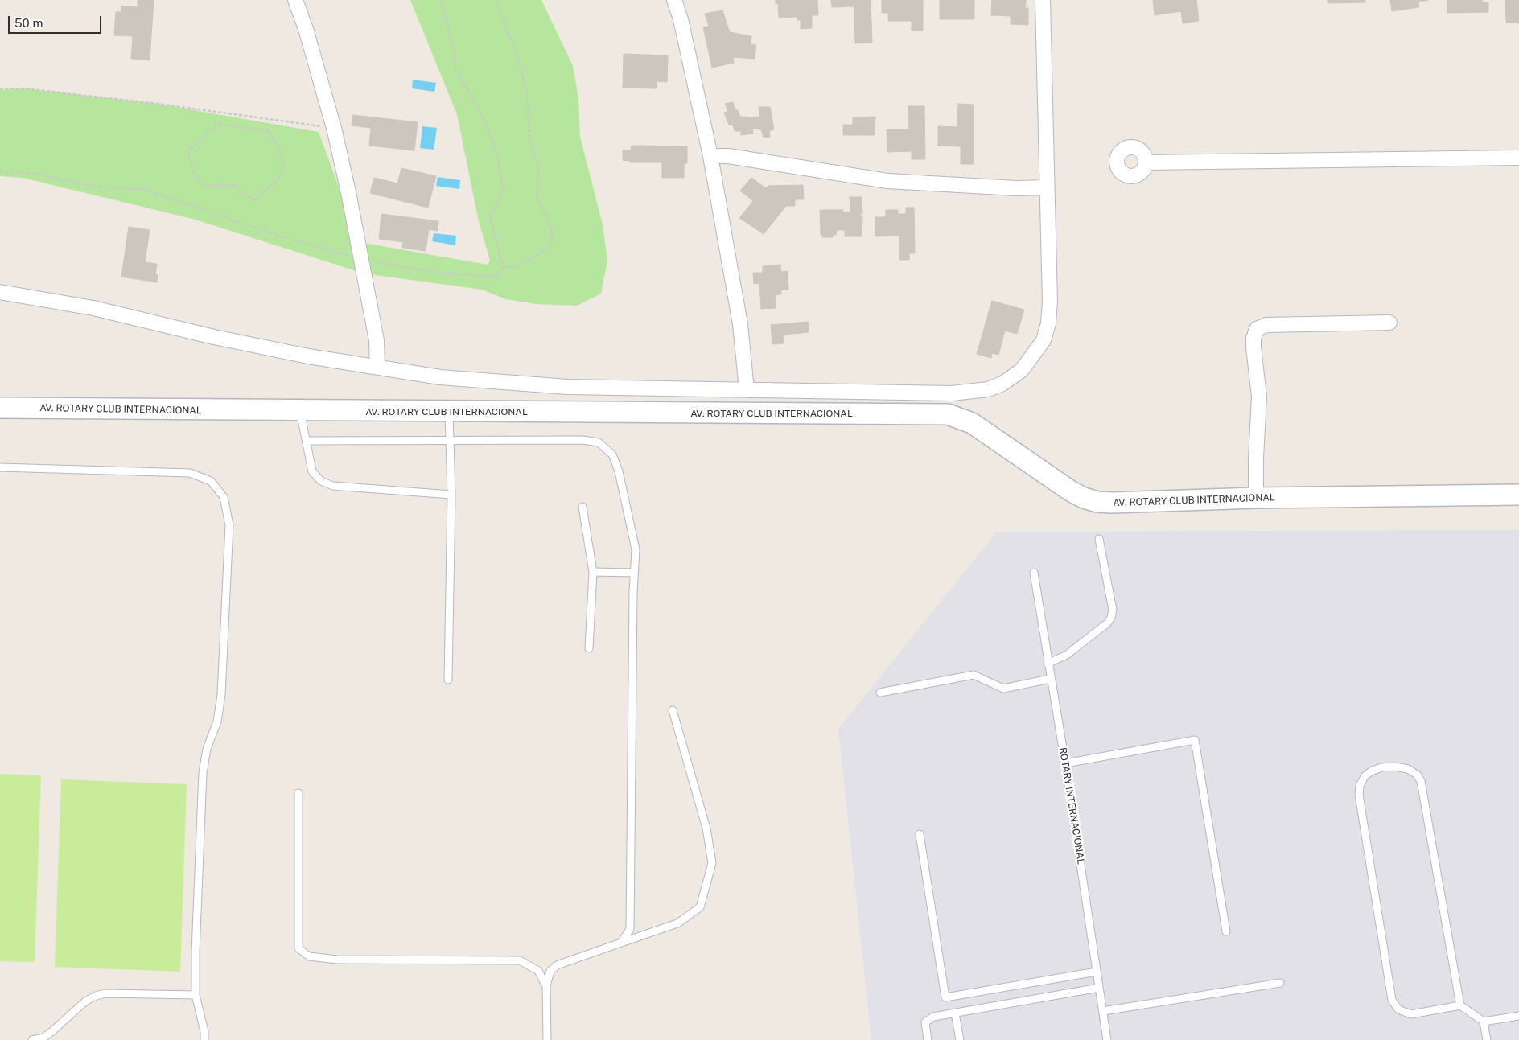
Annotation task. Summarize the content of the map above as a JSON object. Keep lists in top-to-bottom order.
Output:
{
  "streets": {
    "main road": ["AV. ROTARY CLUB INTERNACIONAL"],
    "lane": ["ROTARY INTERNACIONAL"]
  },
  "scale_bar": "50 m"
}
